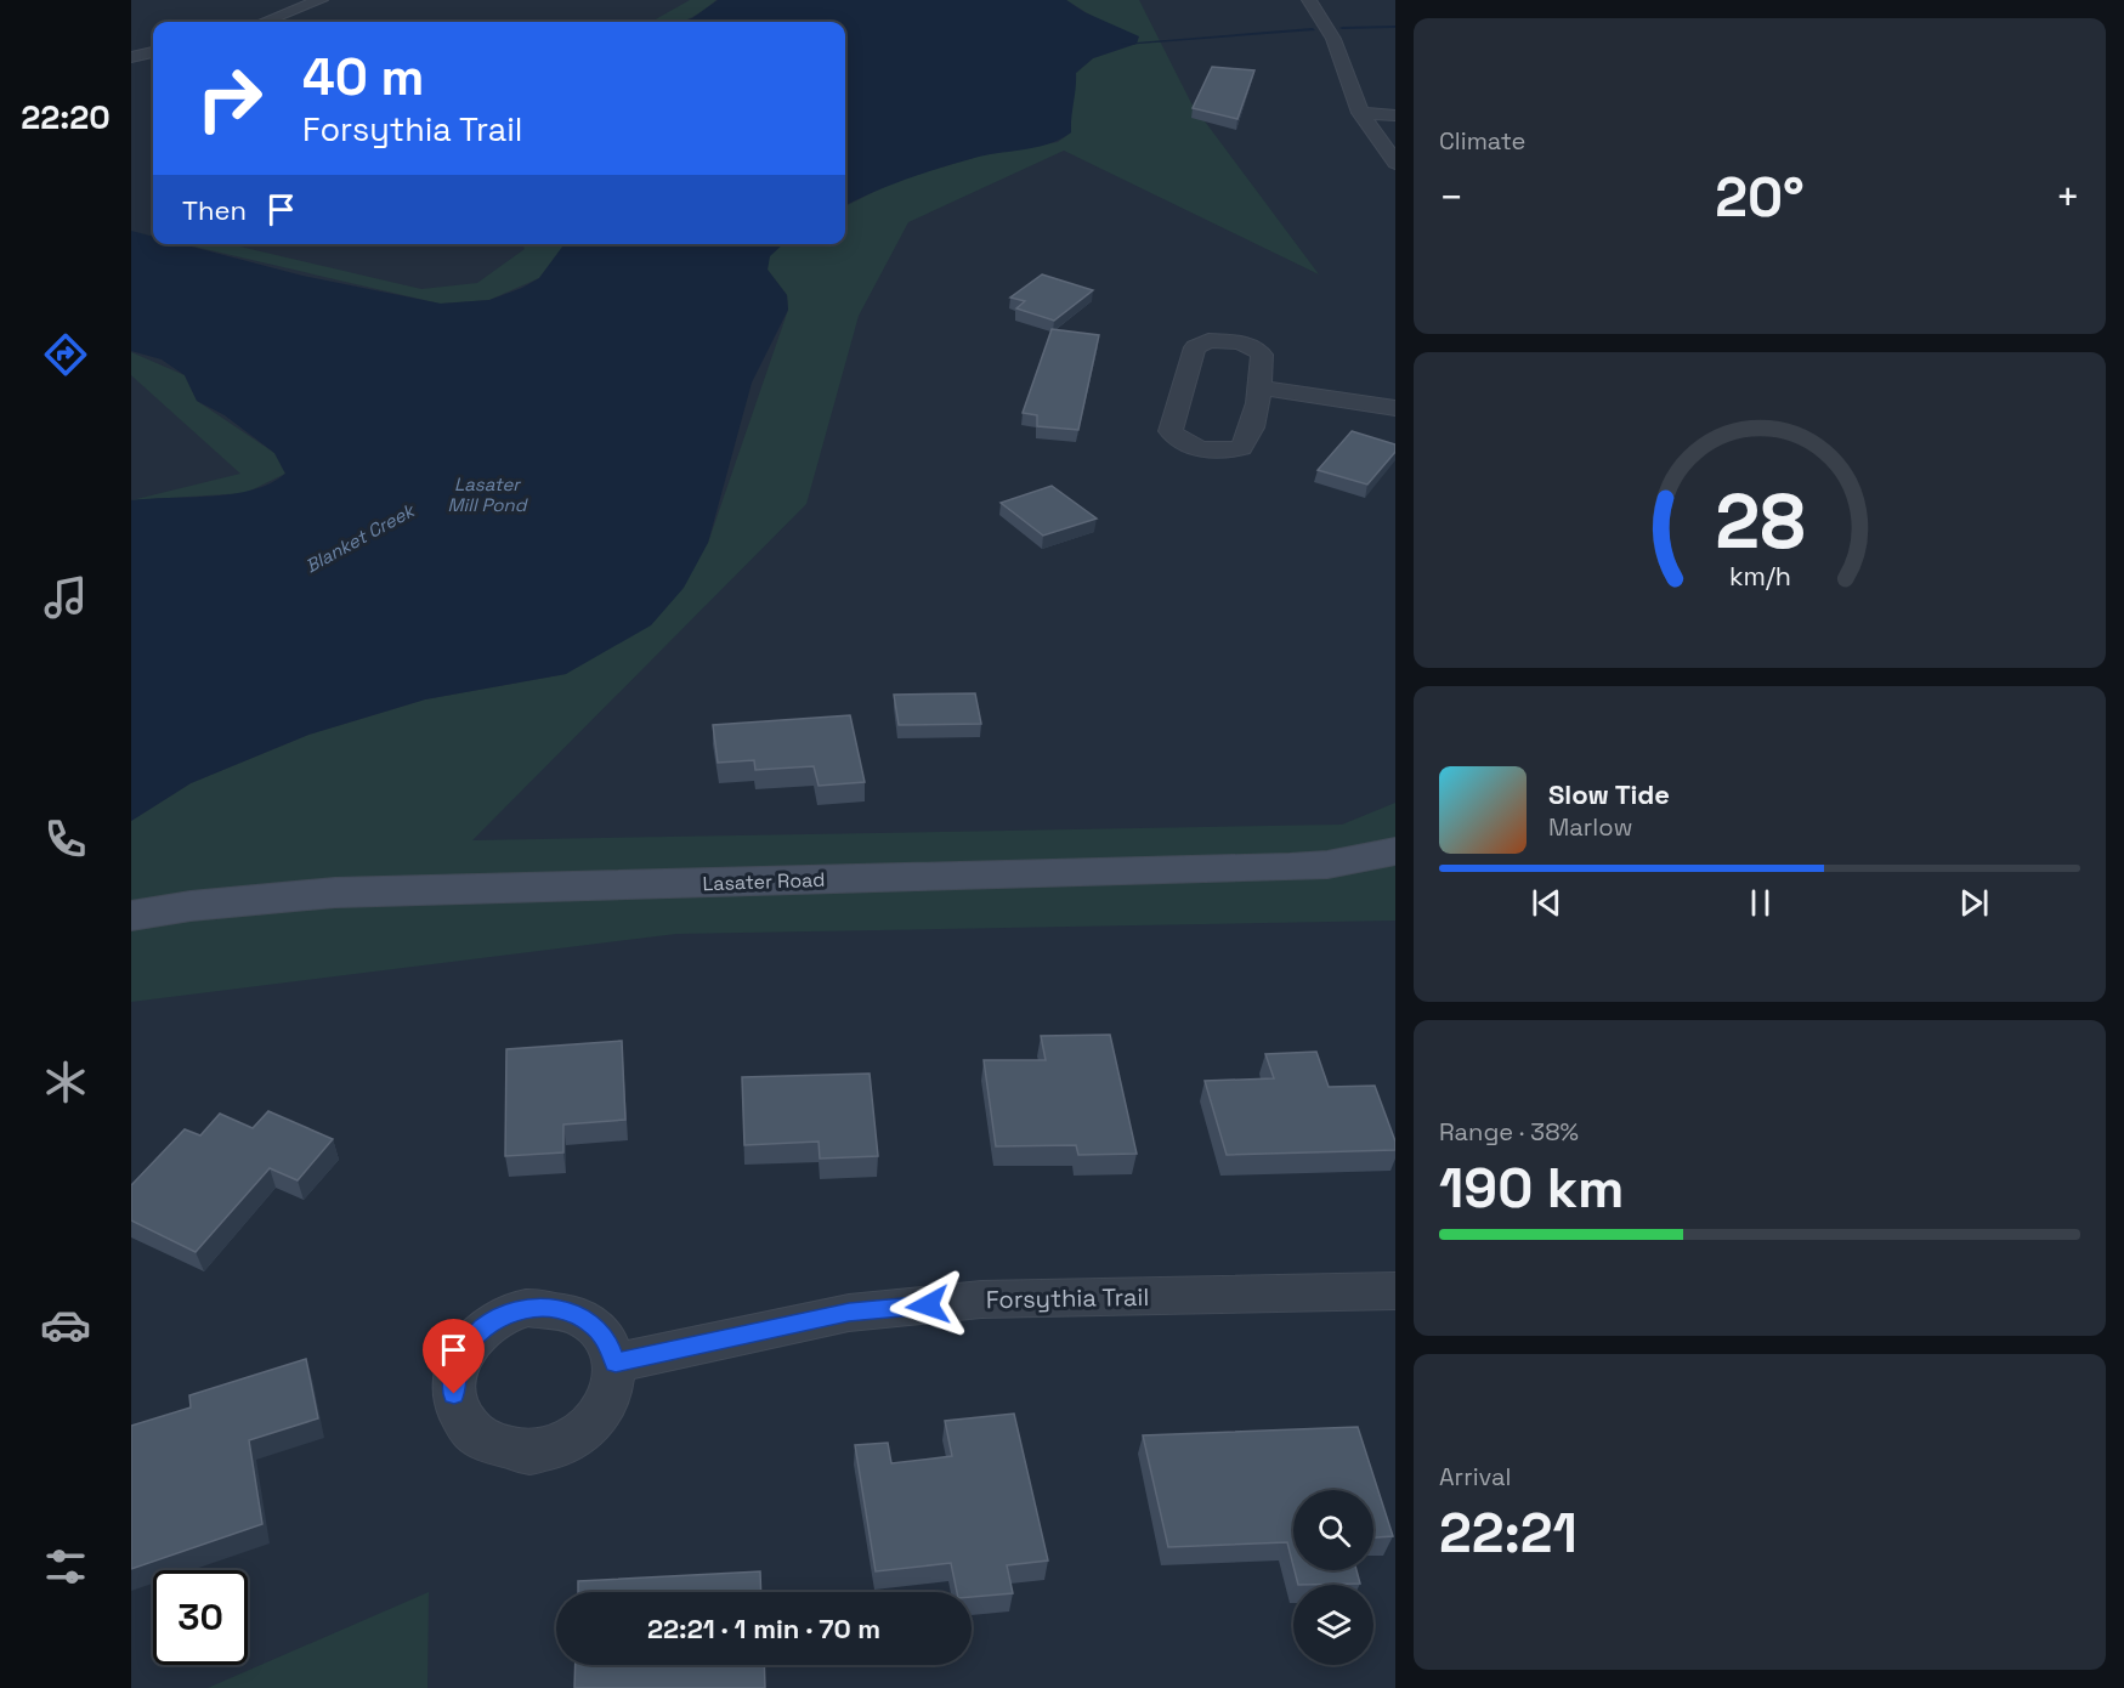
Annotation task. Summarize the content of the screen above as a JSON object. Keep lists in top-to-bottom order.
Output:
{
  "streets": {
    "street": ["Lasater Road", "Forsythia Trail"]
  },
  "water": ["Lasater Mill Pond", "Blanket Creek"],
  "page": {
    "tabs": "22:20",
    "tile": [
      "Climate",
      ["Range · 38%", "190 km"],
      ["Arrival", "22:21"]
    ],
    "turn": ["40 m", "Forsythia Trail"],
    "heat": ["−", "20°", "+"],
    "then": "Then",
    "song": ["Slow Tide", "Marlow"],
    "limit": "30",
    "trip": "22:21 · 1 min · 70 m",
    "gauge": ["28", "km/h"]
  }
}
